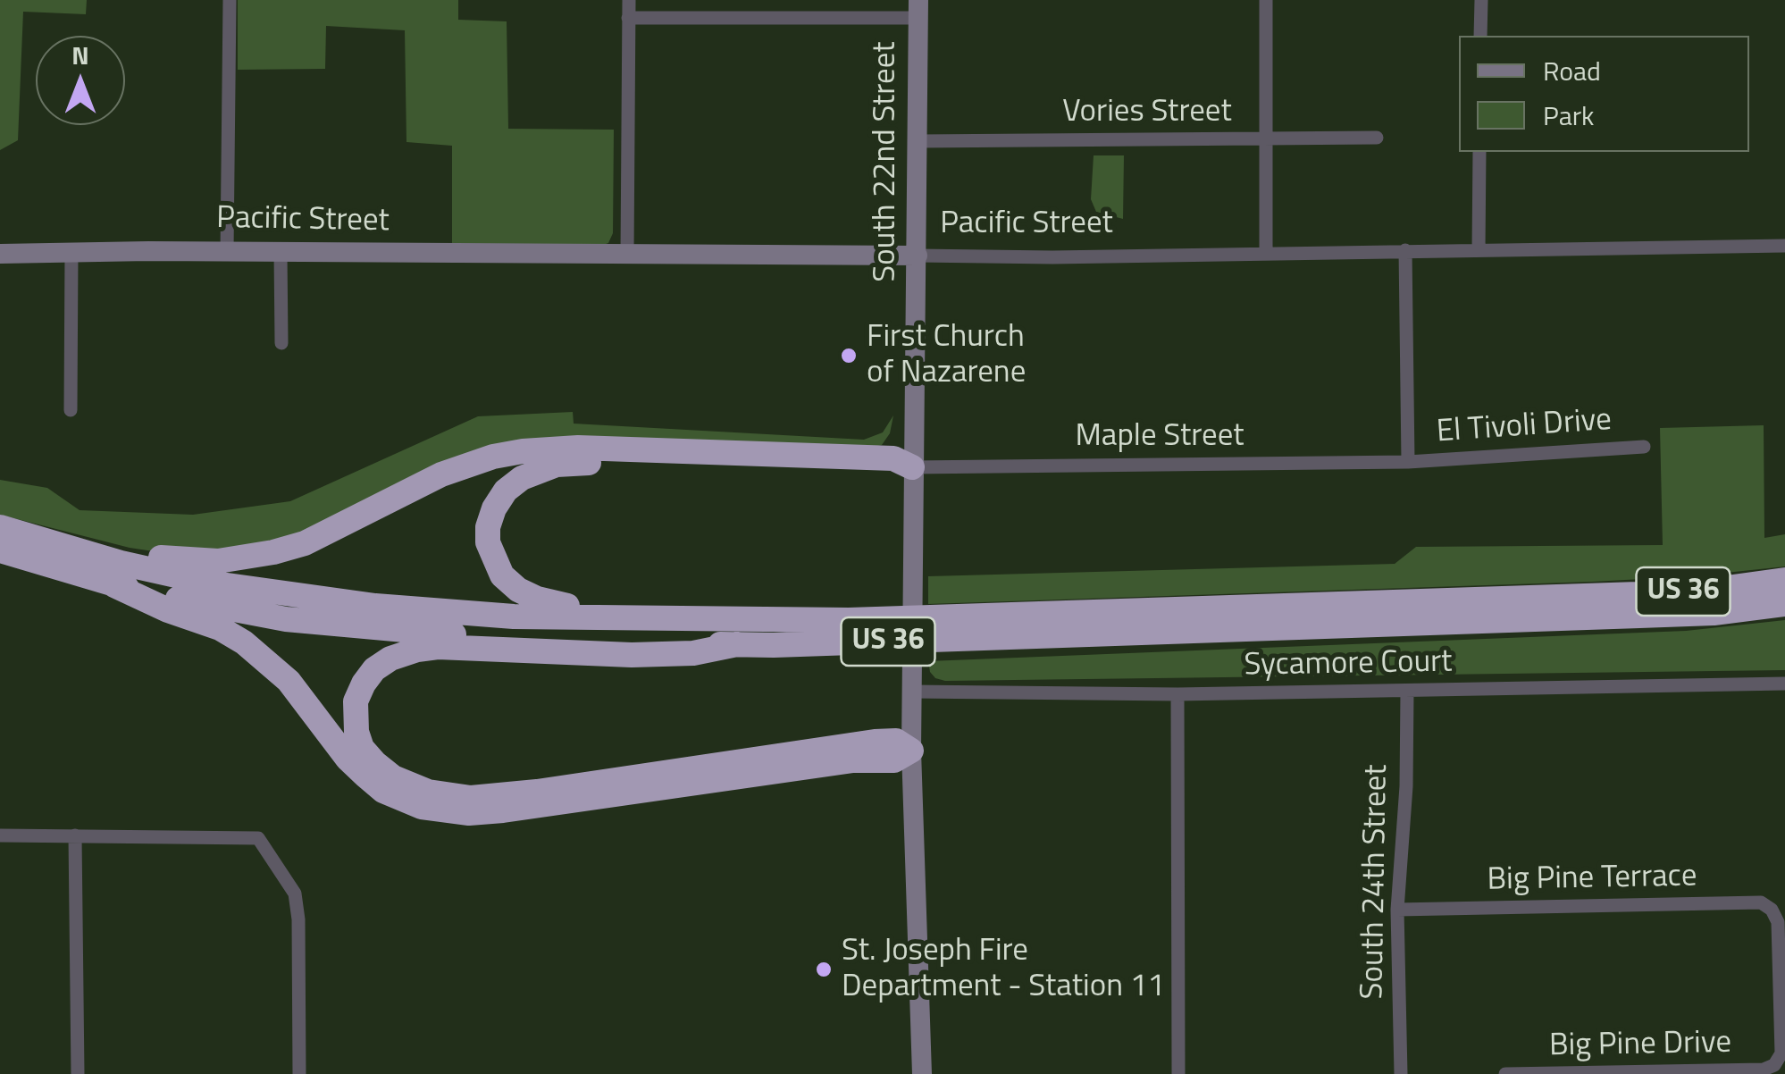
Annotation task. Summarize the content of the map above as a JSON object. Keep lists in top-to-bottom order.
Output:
{
  "streets": {
    "highway": ["US 36"],
    "main road": ["South 22nd Street", "Pacific Street"],
    "street": [
      "Vories Street",
      "El Tivoli Drive",
      "Maple Street",
      "Sycamore Court",
      "Big Pine Terrace",
      "South 24th Street",
      "Big Pine Drive"
    ]
  },
  "crossings": [
    ["Vories Street", "South 22nd Street"],
    ["South 22nd Street", "Pacific Street"],
    ["South 22nd Street", "Maple Street"],
    ["South 22nd Street", "Sycamore Court"],
    ["El Tivoli Drive", "Maple Street"],
    ["Sycamore Court", "South 24th Street"],
    ["Big Pine Terrace", "South 24th Street"],
    ["Big Pine Terrace", "Big Pine Drive"]
  ],
  "places": ["First Church of Nazarene", "St. Joseph Fire Department - Station 11"],
  "legend": ["Road", "Park"],
  "north": "top"
}
